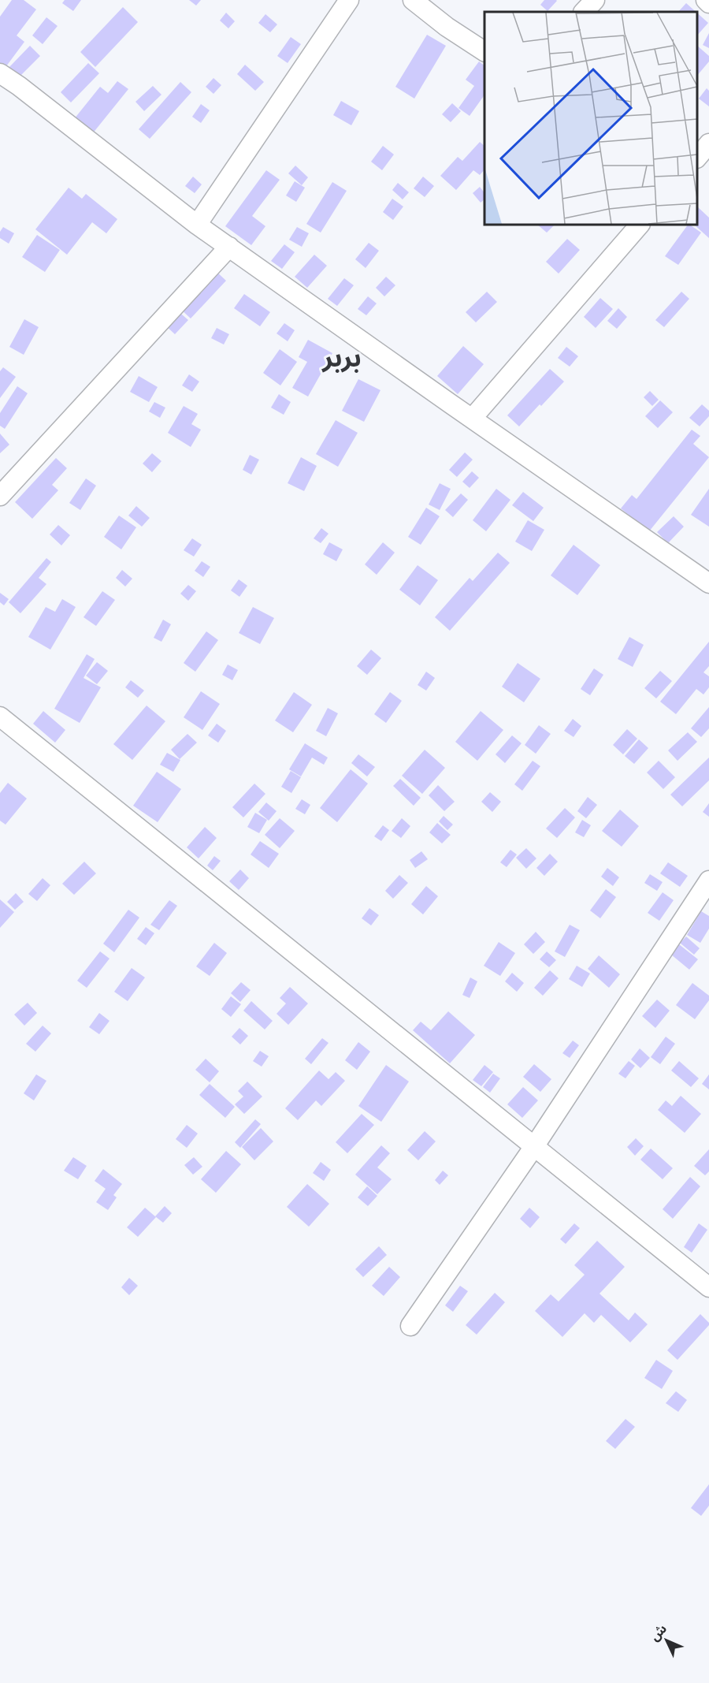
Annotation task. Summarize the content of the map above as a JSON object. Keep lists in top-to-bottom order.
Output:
{
  "districts": ["بربر"],
  "north": "top left"
}
